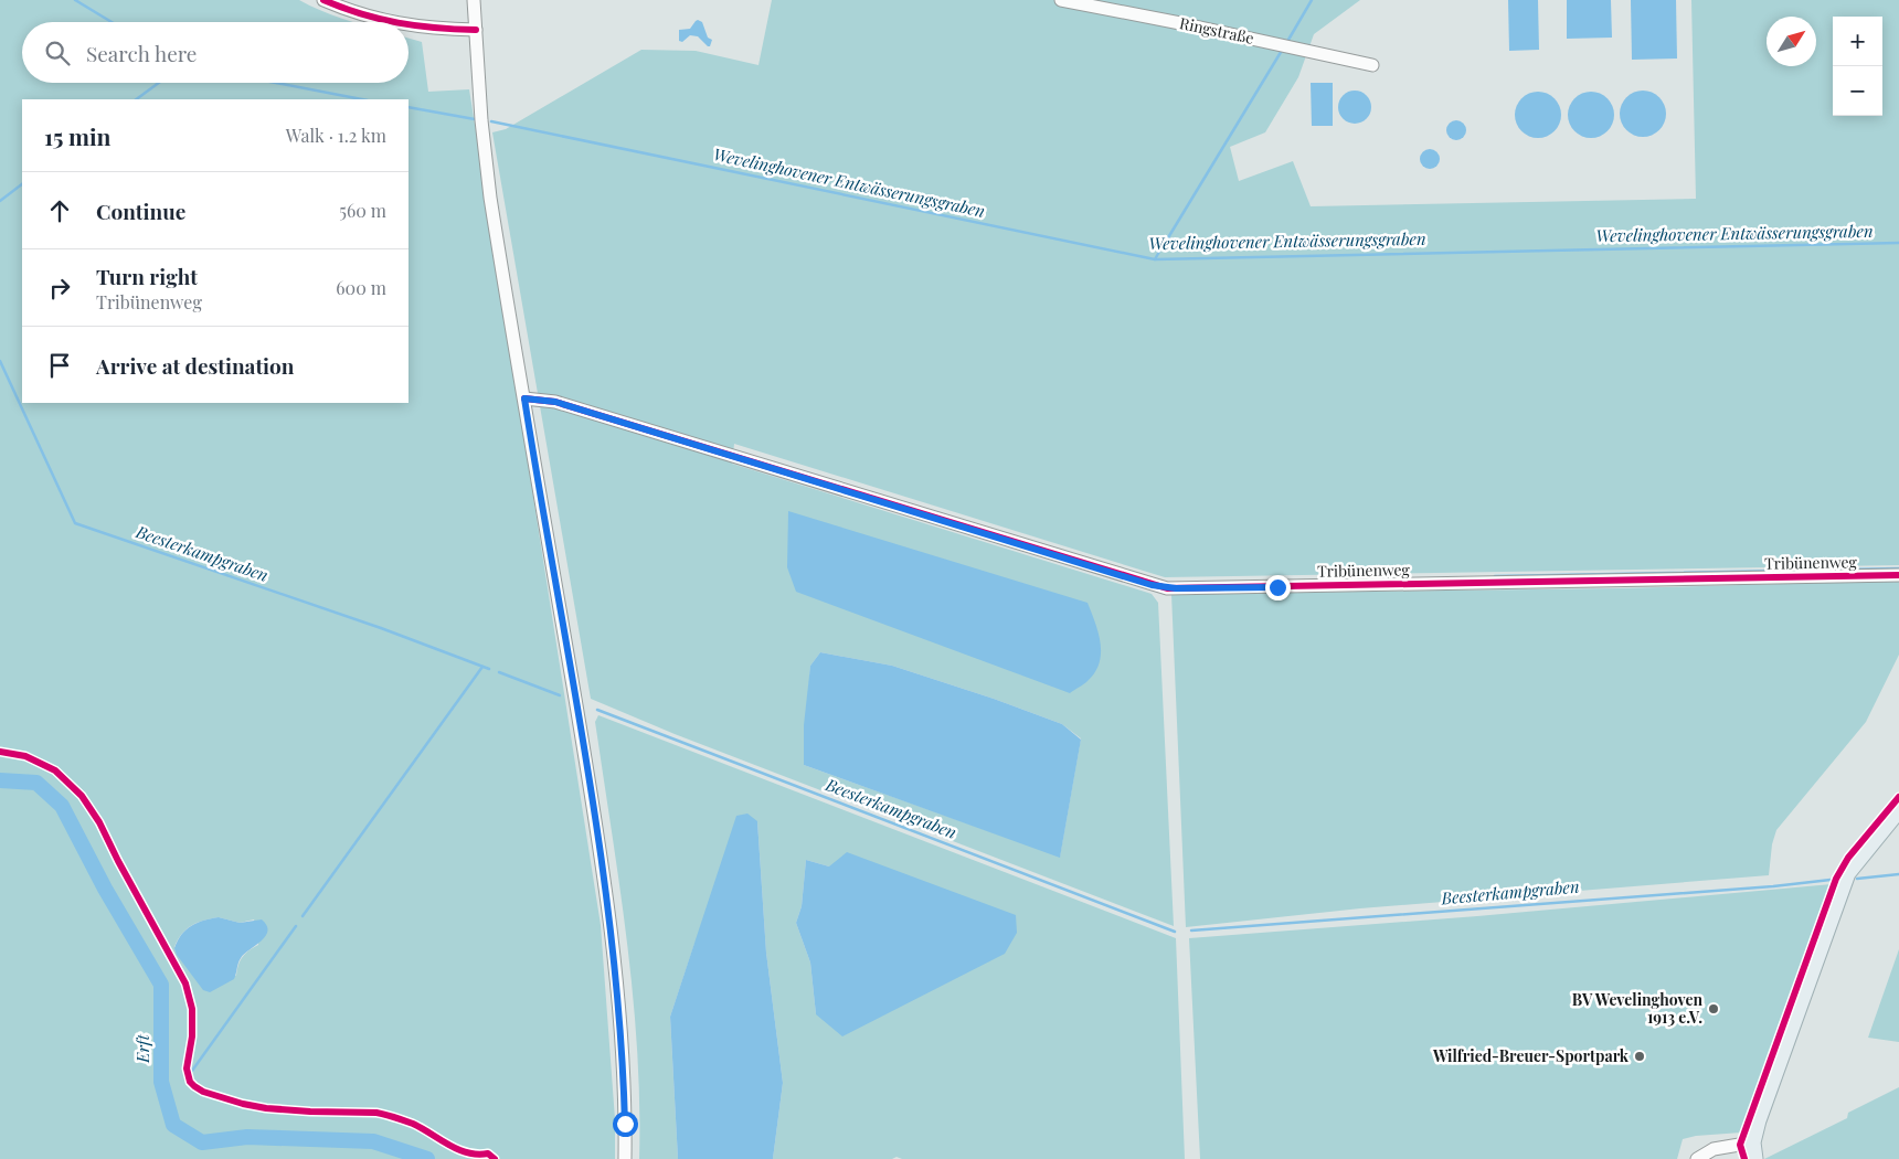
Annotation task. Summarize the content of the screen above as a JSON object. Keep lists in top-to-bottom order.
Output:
{
  "streets": {
    "street": ["Ringstraße", "Tribünenweg"]
  },
  "water": ["Wevelinghovener Entwässerungsgraben", "Beesterkampgraben", "Erft"],
  "places": ["BV Wevelinghoven 1913 e.V.", "Wilfried-Breuer-Sportpark"],
  "north": "top right",
  "page": {
    "map_buttons": ["+", "−"],
    "search": "Search here",
    "heading": ["15 min", "Walk · 1.2 km"],
    "list": [
      ["Continue", "560 m"],
      ["Turn right", "Tribünenweg", "600 m"],
      "Arrive at destination"
    ]
  }
}
